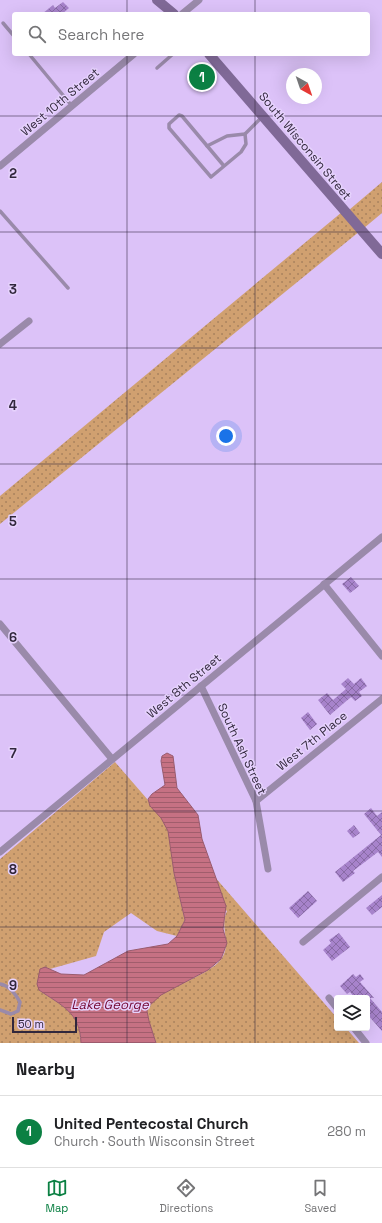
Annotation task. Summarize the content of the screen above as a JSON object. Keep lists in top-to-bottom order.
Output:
{
  "streets": {
    "street": [
      "West 10th Street",
      "South Wisconsin Street",
      "West 8th Street",
      "West 7th Place",
      "South Ash Street"
    ]
  },
  "crossings": [
    ["West 8th Street", "South Ash Street"],
    ["West 7th Place", "South Ash Street"]
  ],
  "water": ["Lake George"],
  "scale_bar": "50 m",
  "north": "bottom right",
  "page": {
    "search": "Search here",
    "pins": "1",
    "scale": "50 m",
    "heading": "Nearby",
    "list": [
      {
        "mark": "1",
        "name": "United Pentecostal Church",
        "note": "Church · South Wisconsin Street",
        "value": "280 m"
      }
    ],
    "nav": ["Map", "Directions", "Saved"]
  },
  "grid": {
    "rows": [
      "2",
      "3",
      "4",
      "5",
      "6",
      "7",
      "8",
      "9"
    ]
  }
}
